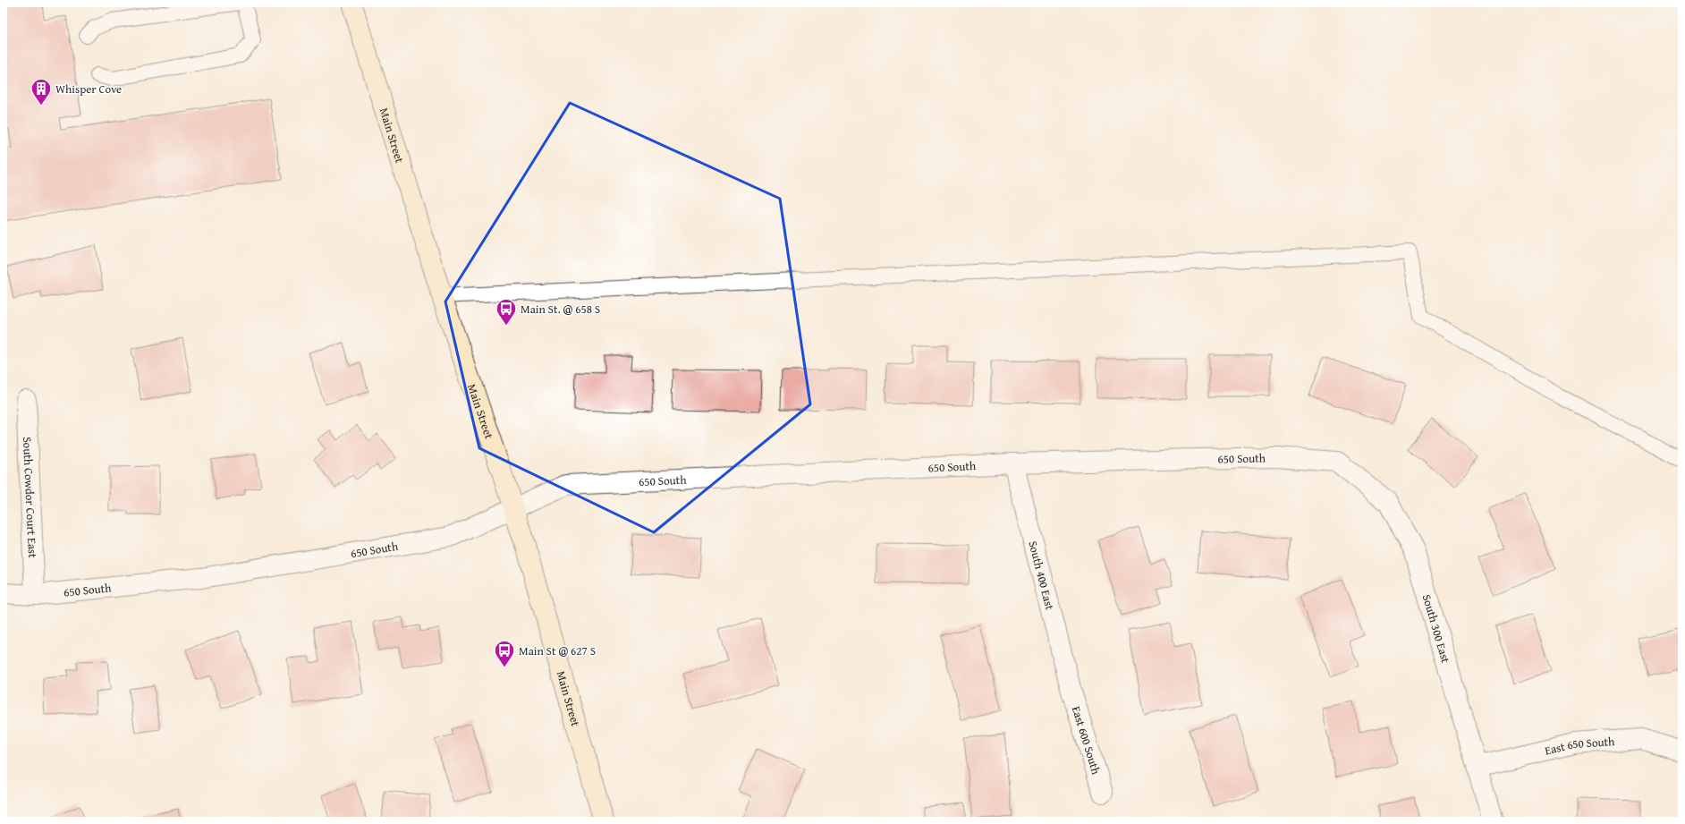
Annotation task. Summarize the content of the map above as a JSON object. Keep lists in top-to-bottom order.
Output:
{
  "streets": {
    "main road": ["Main Street"],
    "street": [
      "650 South",
      "South Cowdor Court East",
      "South 400 East",
      "South 300 East",
      "East 600 South",
      "East 650 South"
    ]
  },
  "crossings": [
    ["Main Street", "650 South"],
    ["650 South", "South Cowdor Court East"],
    ["650 South", "South 400 East"],
    ["650 South", "South 300 East"],
    ["South 400 East", "East 600 South"],
    ["South 300 East", "East 650 South"]
  ],
  "places": {
    "building": ["Whisper Cove"],
    "bus stop": ["Main St. @ 658 S", "Main St @ 627 S"]
  }
}
